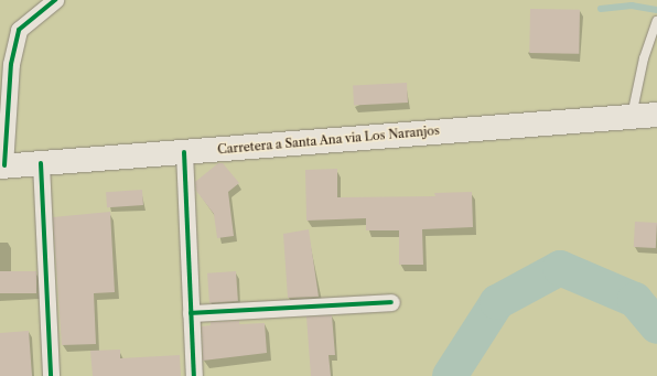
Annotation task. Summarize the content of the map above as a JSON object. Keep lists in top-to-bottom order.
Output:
{
  "streets": {
    "main road": ["Carretera a Santa Ana via Los Naranjos"]
  }
}
